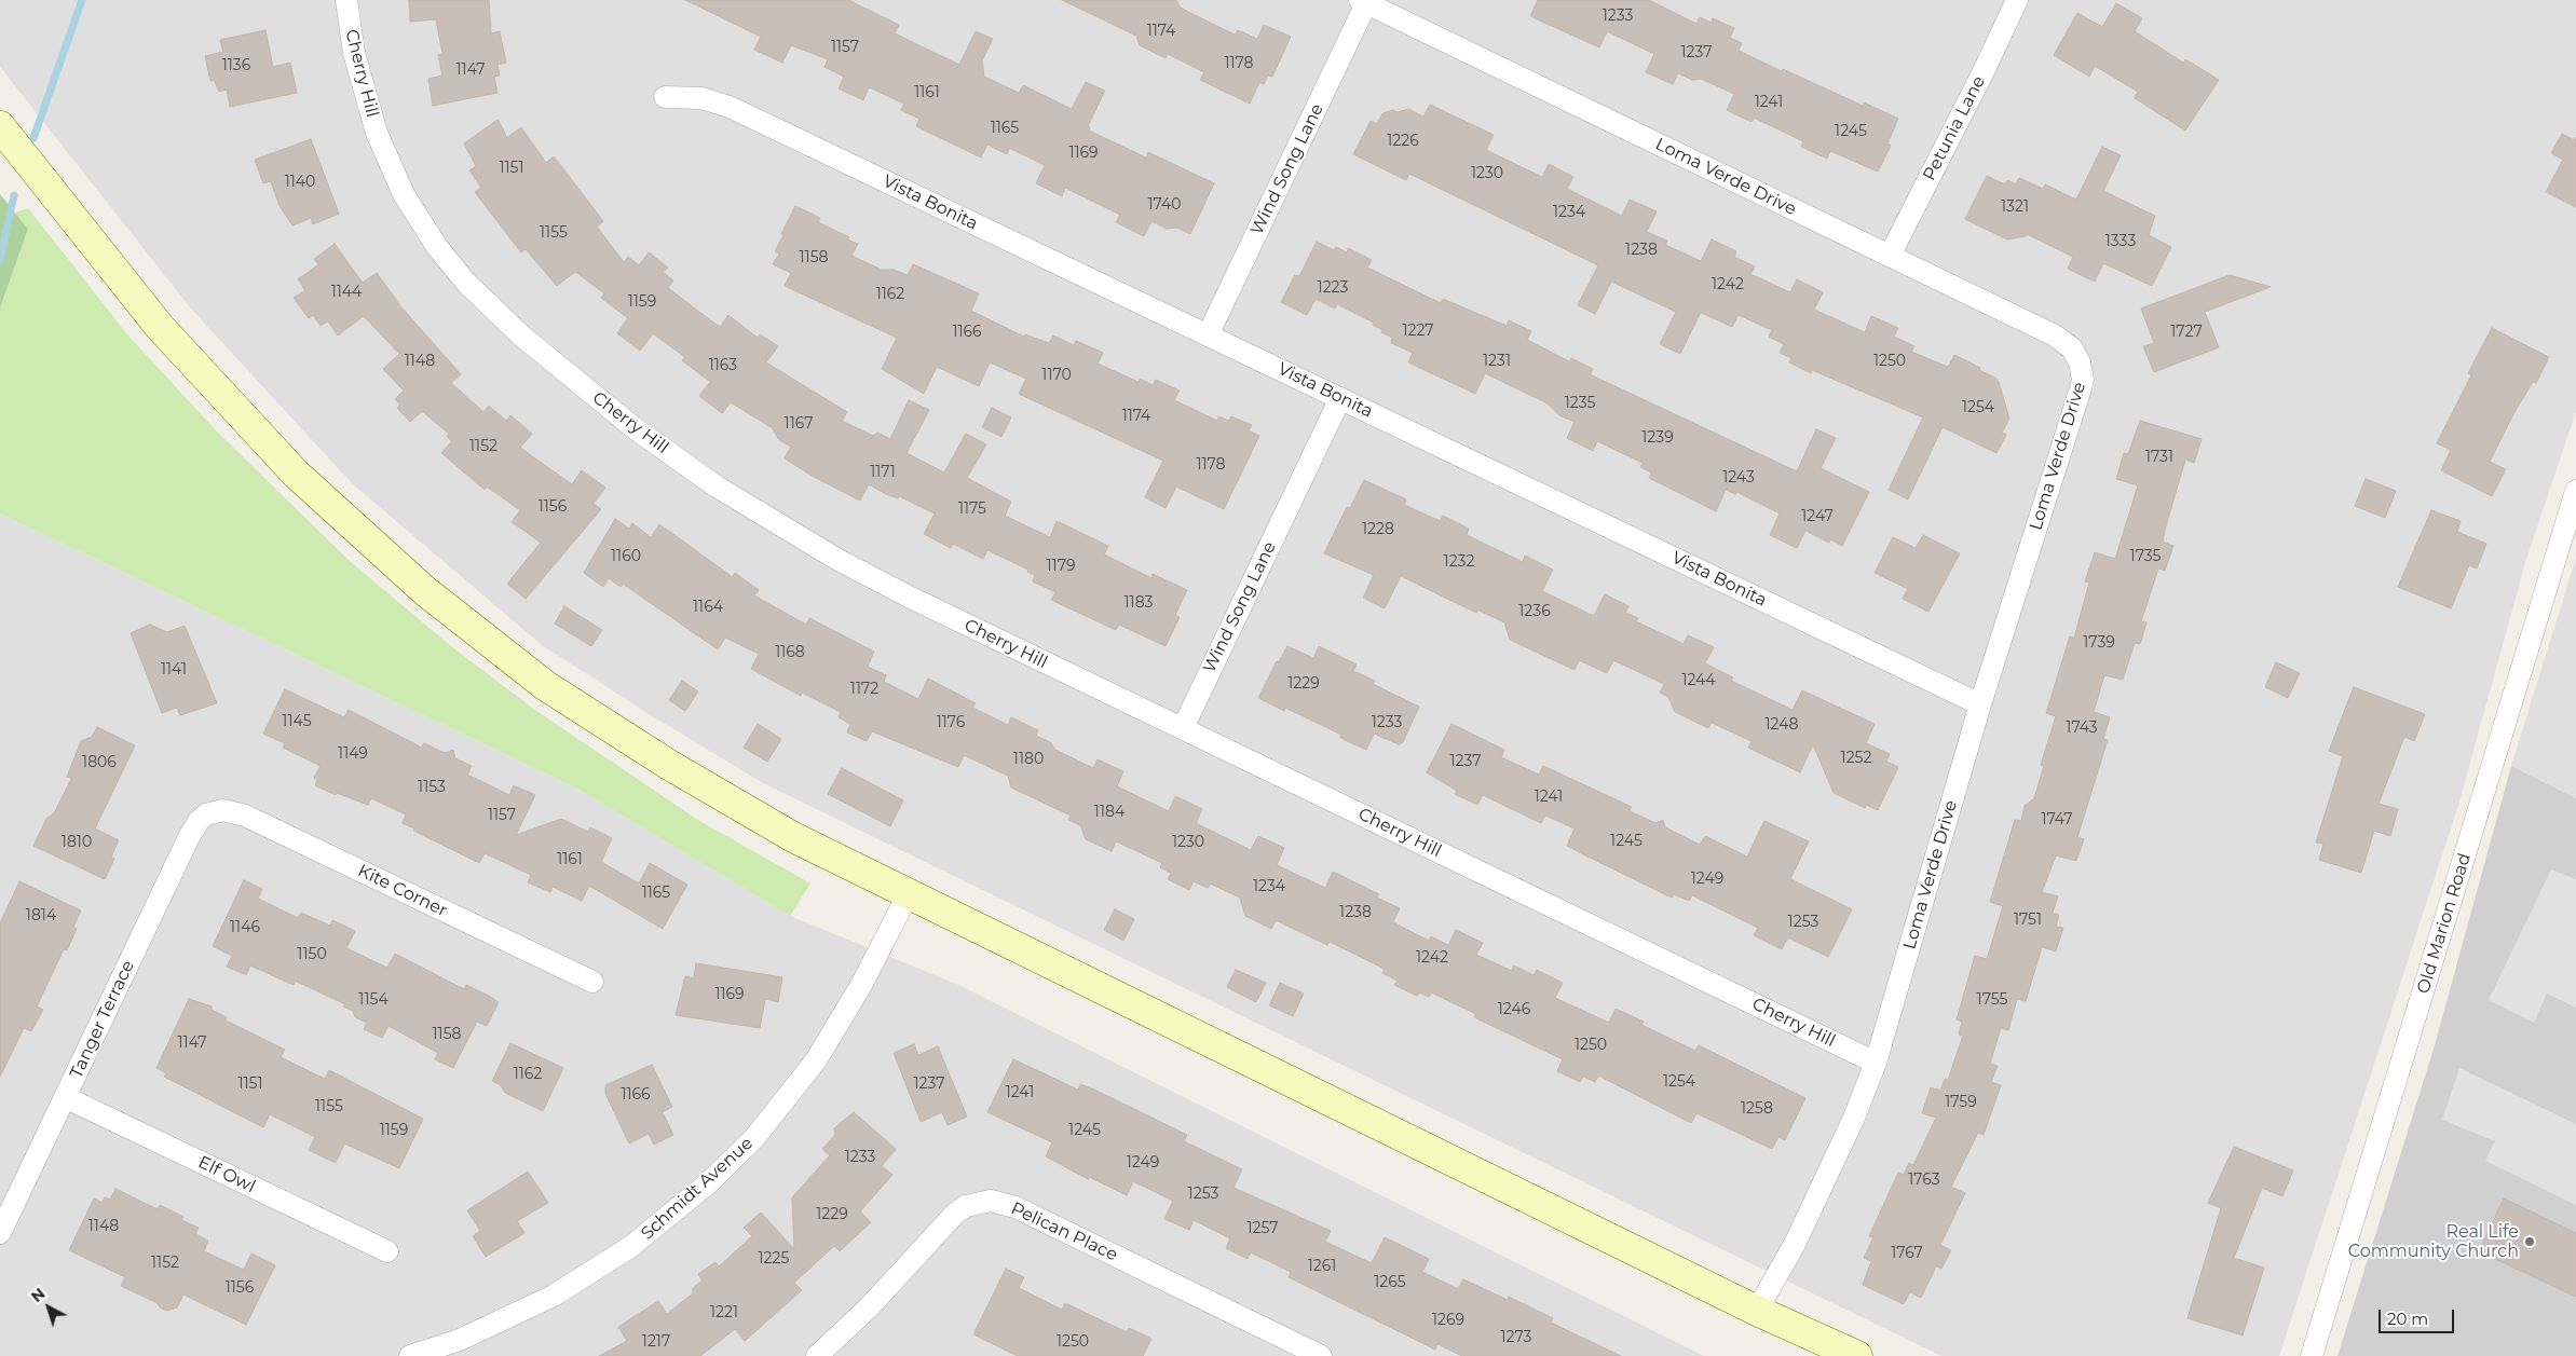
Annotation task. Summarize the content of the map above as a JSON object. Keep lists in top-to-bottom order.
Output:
{
  "streets": {
    "street": [
      "Cherry Hill",
      "Petunia Lane",
      "Wind Song Lane",
      "Loma Verde Drive",
      "Vista Bonita",
      "Kite Corner",
      "Old Marion Road",
      "Tanger Terrace",
      "Elf Owl",
      "Schmidt Avenue",
      "Pelican Place"
    ]
  },
  "crossings": [
    ["Cherry Hill", "Wind Song Lane"],
    ["Cherry Hill", "Loma Verde Drive"],
    ["Petunia Lane", "Loma Verde Drive"],
    ["Wind Song Lane", "Loma Verde Drive"],
    ["Wind Song Lane", "Vista Bonita"],
    ["Loma Verde Drive", "Vista Bonita"],
    ["Kite Corner", "Tanger Terrace"],
    ["Tanger Terrace", "Elf Owl"]
  ],
  "places": ["Real Life Community Church"],
  "house_numbers": [
    "1233",
    "1174",
    "1157",
    "1237",
    "1178",
    "1136",
    "1147",
    "1161",
    "1241",
    "1165",
    "1245",
    "1226",
    "1169",
    "1151",
    "1230",
    "1140",
    "1740",
    "1321",
    "1234",
    "1155",
    "1333",
    "1238",
    "1158",
    "1242",
    "1223",
    "1144",
    "1162",
    "1159",
    "1227",
    "1166",
    "1727",
    "1148",
    "1231",
    "1250",
    "1163",
    "1170",
    "1235",
    "1254",
    "1174",
    "1167",
    "1239",
    "1152",
    "1731",
    "1178",
    "1171",
    "1243",
    "1156",
    "1175",
    "1247",
    "1228",
    "1160",
    "1735",
    "1232",
    "1179",
    "1183",
    "1164",
    "1236",
    "1739",
    "1168",
    "1141",
    "1244",
    "1229",
    "1172",
    "1145",
    "1176",
    "1233",
    "1248",
    "1743",
    "1149",
    "1252",
    "1180",
    "1237",
    "1806",
    "1153",
    "1241",
    "1184",
    "1157",
    "1747",
    "1245",
    "1810",
    "1230",
    "1161",
    "1249",
    "1234",
    "1165",
    "1238",
    "1814",
    "1751",
    "1253",
    "1146",
    "1150",
    "1242",
    "1169",
    "1154",
    "1755",
    "1246",
    "1158",
    "1147",
    "1250",
    "1162",
    "1254",
    "1151",
    "1237",
    "1241",
    "1166",
    "1759",
    "1155",
    "1258",
    "1159",
    "1245",
    "1233",
    "1249",
    "1763",
    "1253",
    "1229",
    "1148",
    "1257",
    "1767",
    "1225",
    "1152",
    "1261",
    "1265",
    "1156",
    "1221",
    "1269",
    "1273",
    "1217",
    "1250"
  ],
  "scale_bar": "20 m",
  "north": "top left"
}
